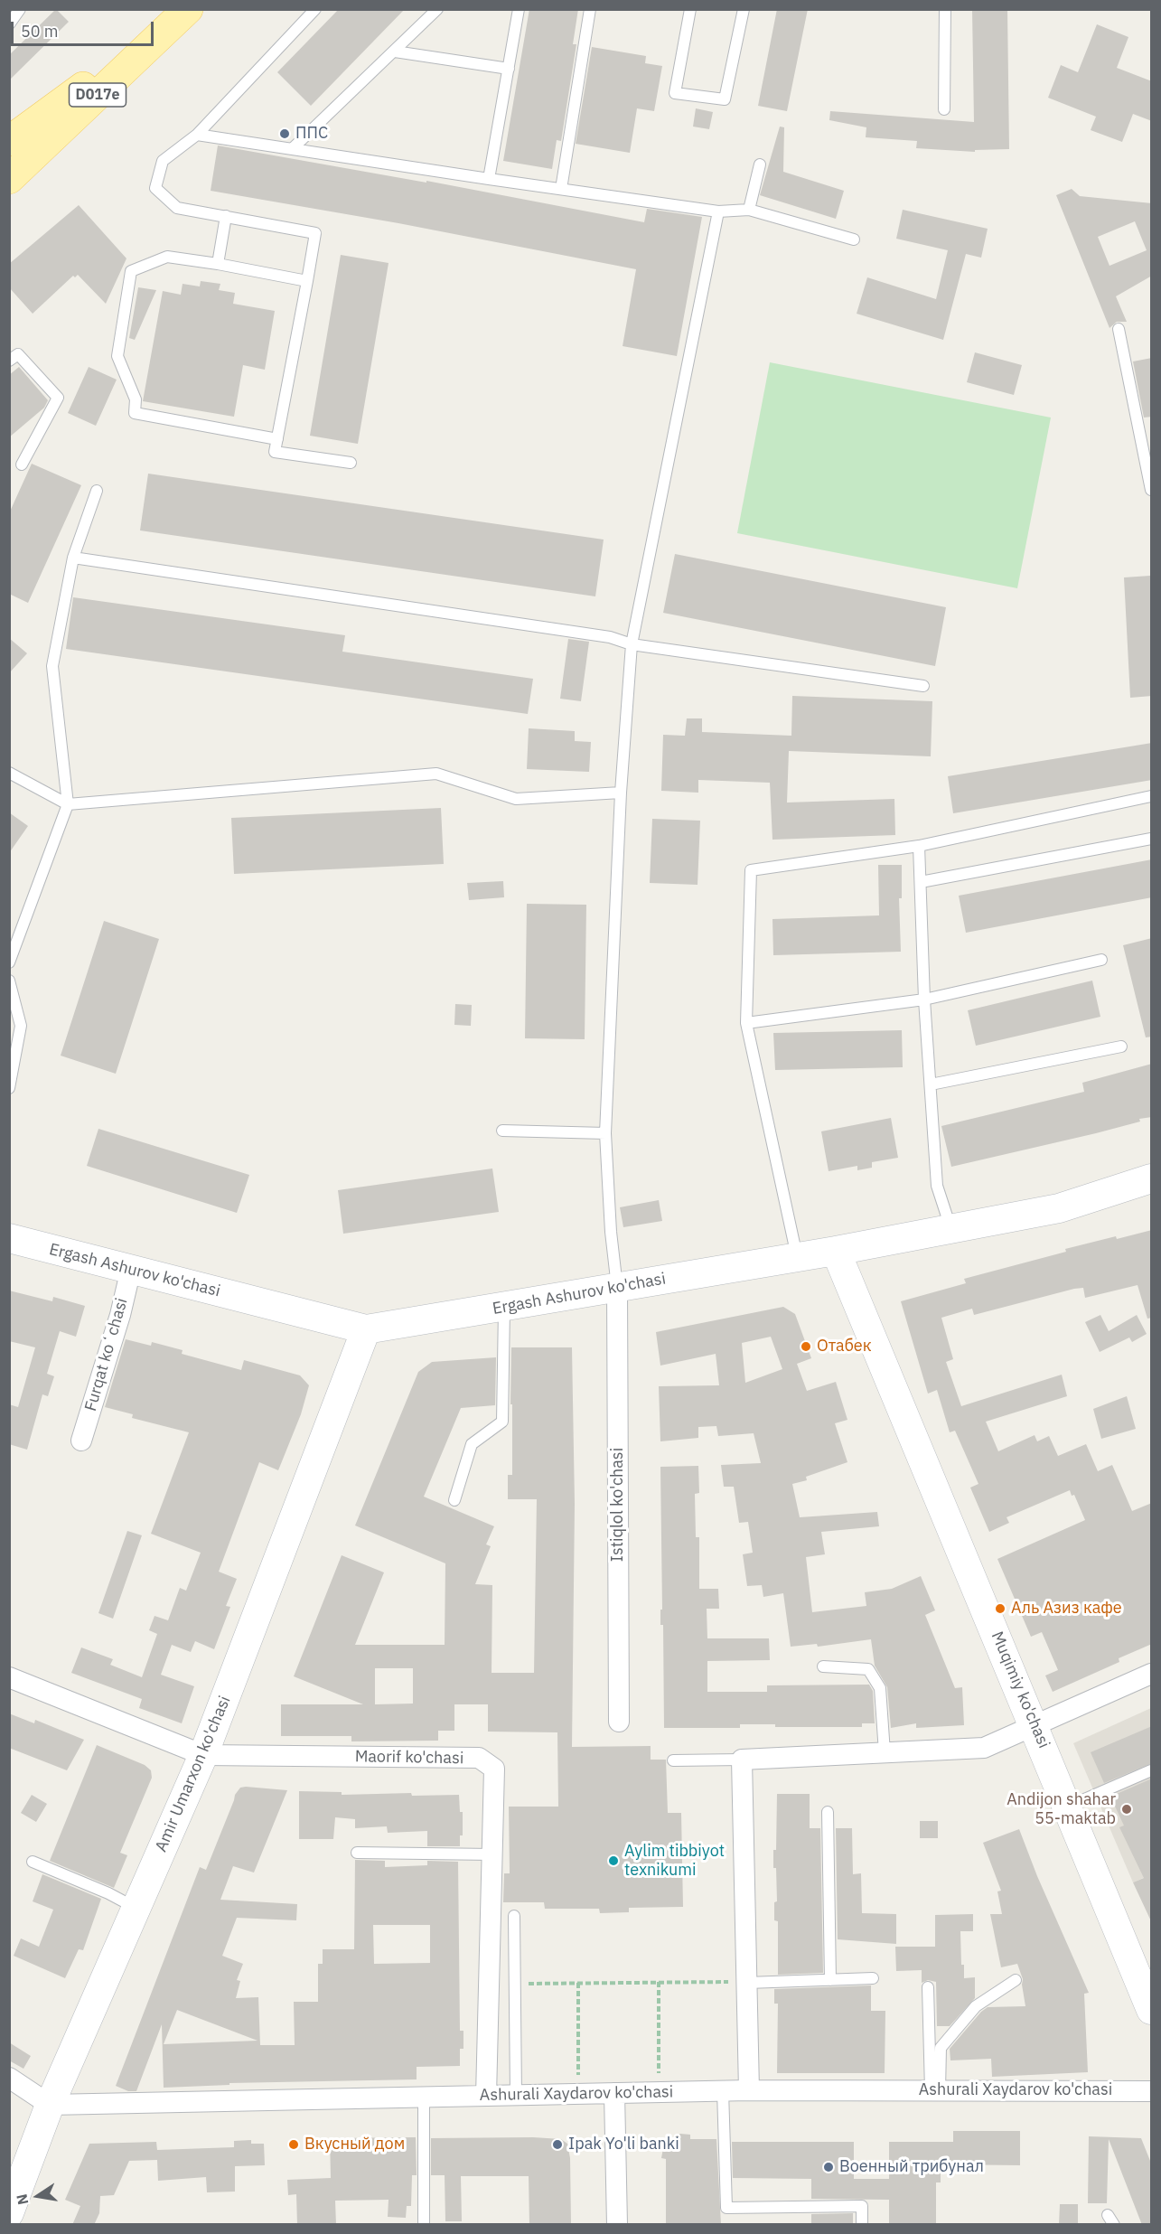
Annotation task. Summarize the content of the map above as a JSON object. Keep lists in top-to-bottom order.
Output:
{
  "streets": {
    "main road": ["D017e"],
    "street": [
      "Ergash Ashurov ko'chasi",
      "Furqat koʻchasi",
      "Istiqlol ko'chasi",
      "Muqimiy ko'chasi",
      "Maorif ko'chasi",
      "Amir Umarxon ko'chasi",
      "Ashurali Xaydarov ko'chasi"
    ]
  },
  "crossings": [
    ["Ergash Ashurov ko'chasi", "Furqat koʻchasi"],
    ["Ergash Ashurov ko'chasi", "Istiqlol ko'chasi"],
    ["Ergash Ashurov ko'chasi", "Muqimiy ko'chasi"],
    ["Ergash Ashurov ko'chasi", "Amir Umarxon ko'chasi"],
    ["Maorif ko'chasi", "Amir Umarxon ko'chasi"],
    ["Maorif ko'chasi", "Ashurali Xaydarov ko'chasi"],
    ["Amir Umarxon ko'chasi", "Ashurali Xaydarov ko'chasi"]
  ],
  "places": [
    "ППС",
    "Отабек",
    "Аль Азиз кафе",
    "Andijon shahar 55-maktab",
    "Aylim tibbiyot texnikumi",
    "Вкусный дом",
    "Ipak Yo'li banki",
    "Военный трибунал"
  ],
  "scale_bar": "50 m",
  "north": "left"
}
